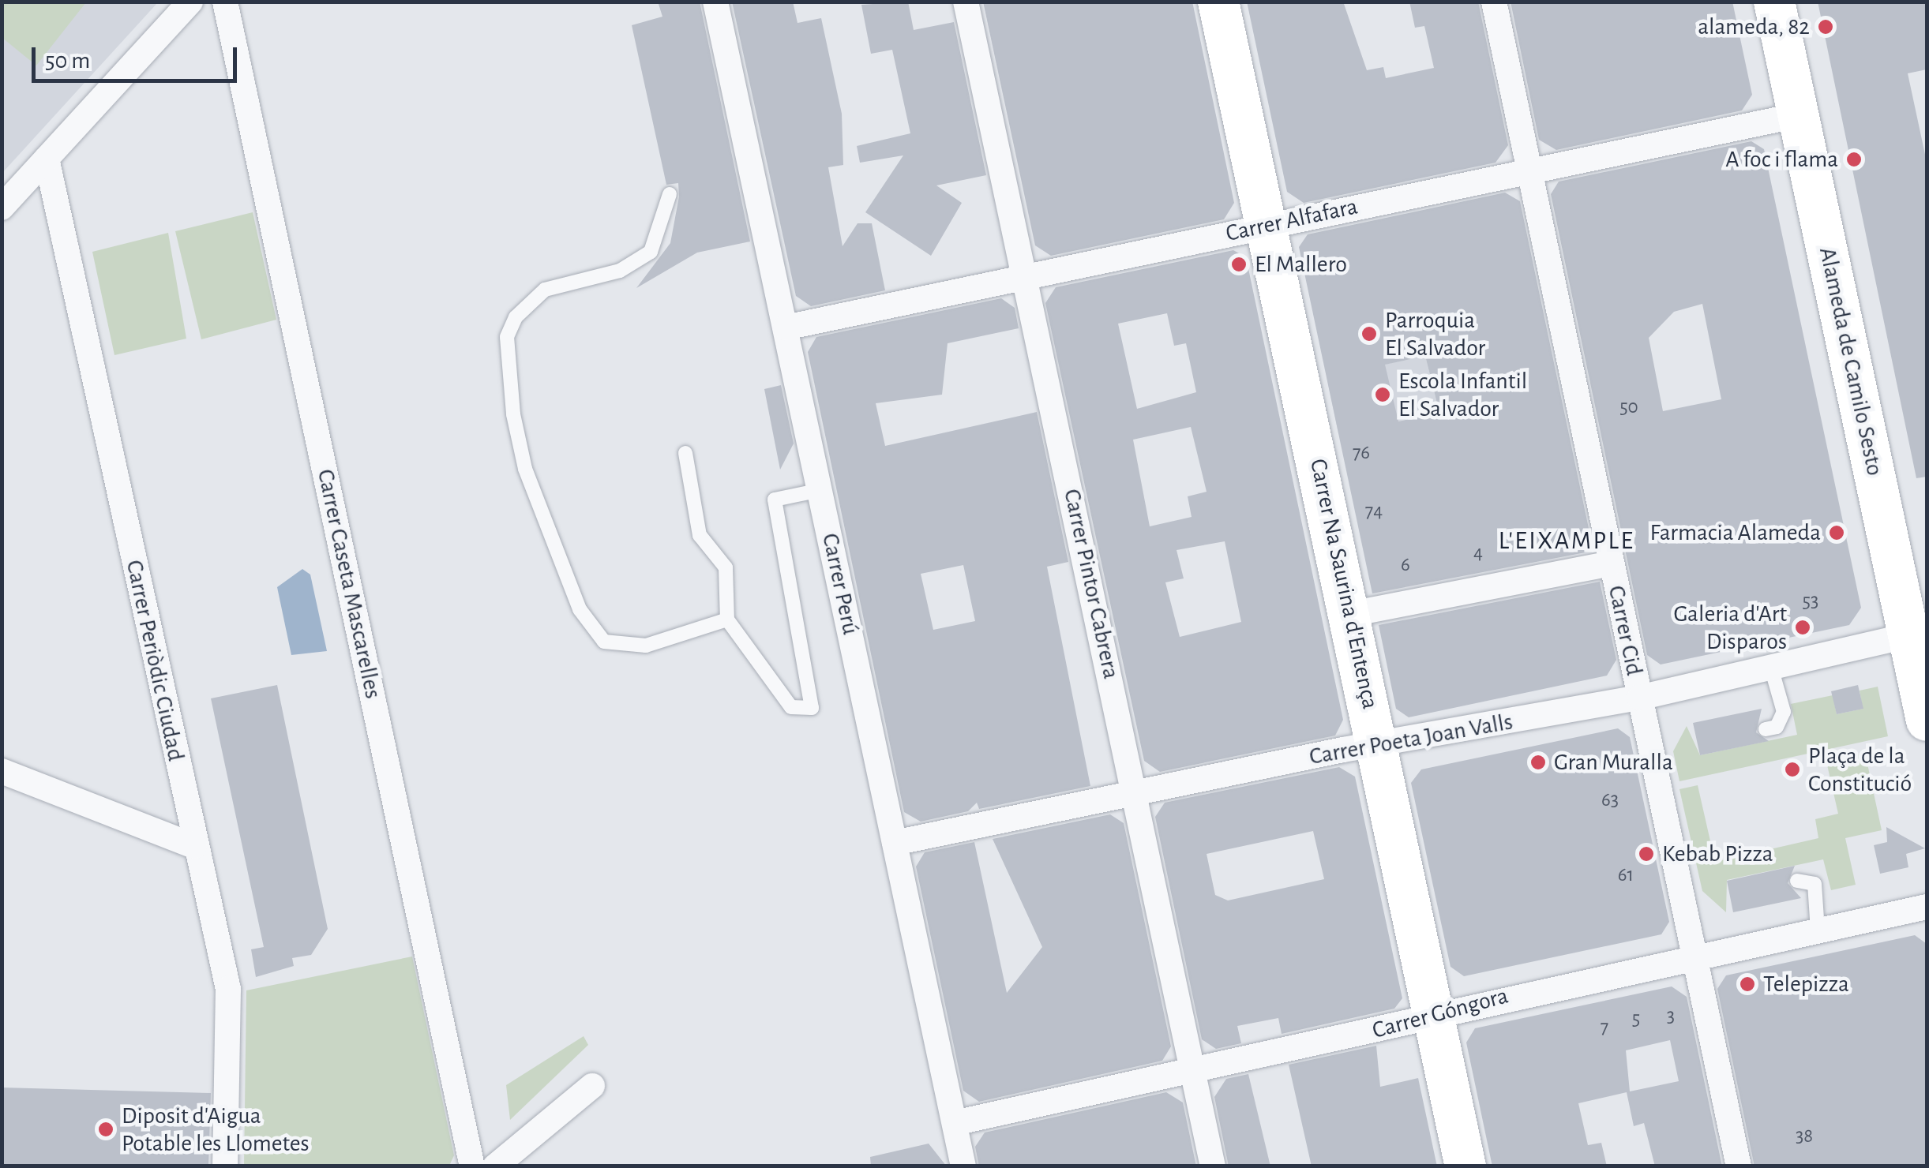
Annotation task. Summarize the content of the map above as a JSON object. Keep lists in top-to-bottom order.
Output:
{
  "streets": {
    "main road": ["Alameda de Camilo Sesto", "Carrer Na Saurina d'Entença"],
    "street": [
      "Carrer Alfafara",
      "Carrer Caseta Mascarelles",
      "Carrer Perú",
      "Carrer Pintor Cabrera",
      "Carrer Cid",
      "Carrer Periòdic Ciudad",
      "Carrer Poeta Joan Valls",
      "Carrer Góngora"
    ]
  },
  "crossings": [
    ["Carrer Alfafara", "Alameda de Camilo Sesto"],
    ["Carrer Alfafara", "Carrer Perú"],
    ["Carrer Alfafara", "Carrer Pintor Cabrera"],
    ["Carrer Alfafara", "Carrer Na Saurina d'Entença"],
    ["Carrer Alfafara", "Carrer Cid"],
    ["Alameda de Camilo Sesto", "Carrer Poeta Joan Valls"],
    ["Carrer Perú", "Carrer Poeta Joan Valls"],
    ["Carrer Perú", "Carrer Góngora"],
    ["Carrer Pintor Cabrera", "Carrer Poeta Joan Valls"],
    ["Carrer Pintor Cabrera", "Carrer Góngora"],
    ["Carrer Na Saurina d'Entença", "Carrer Poeta Joan Valls"],
    ["Carrer Na Saurina d'Entença", "Carrer Góngora"],
    ["Carrer Cid", "Carrer Poeta Joan Valls"],
    ["Carrer Cid", "Carrer Góngora"]
  ],
  "districts": ["L'EIXAMPLE"],
  "places": [
    "alameda, 82",
    "A foc i flama",
    "El Mallero",
    "Parroquia El Salvador",
    "Escola Infantil El Salvador",
    "Farmacia Alameda",
    "Galeria d'Art Disparos",
    "Gran Muralla",
    "Plaça de la Constitució",
    "Kebab Pizza",
    "Telepizza",
    "Diposit d'Aigua Potable les Llometes"
  ],
  "house_numbers": [
    "50",
    "76",
    "74",
    "4",
    "6",
    "53",
    "63",
    "61",
    "3",
    "5",
    "7",
    "38"
  ],
  "scale_bar": "50 m"
}
